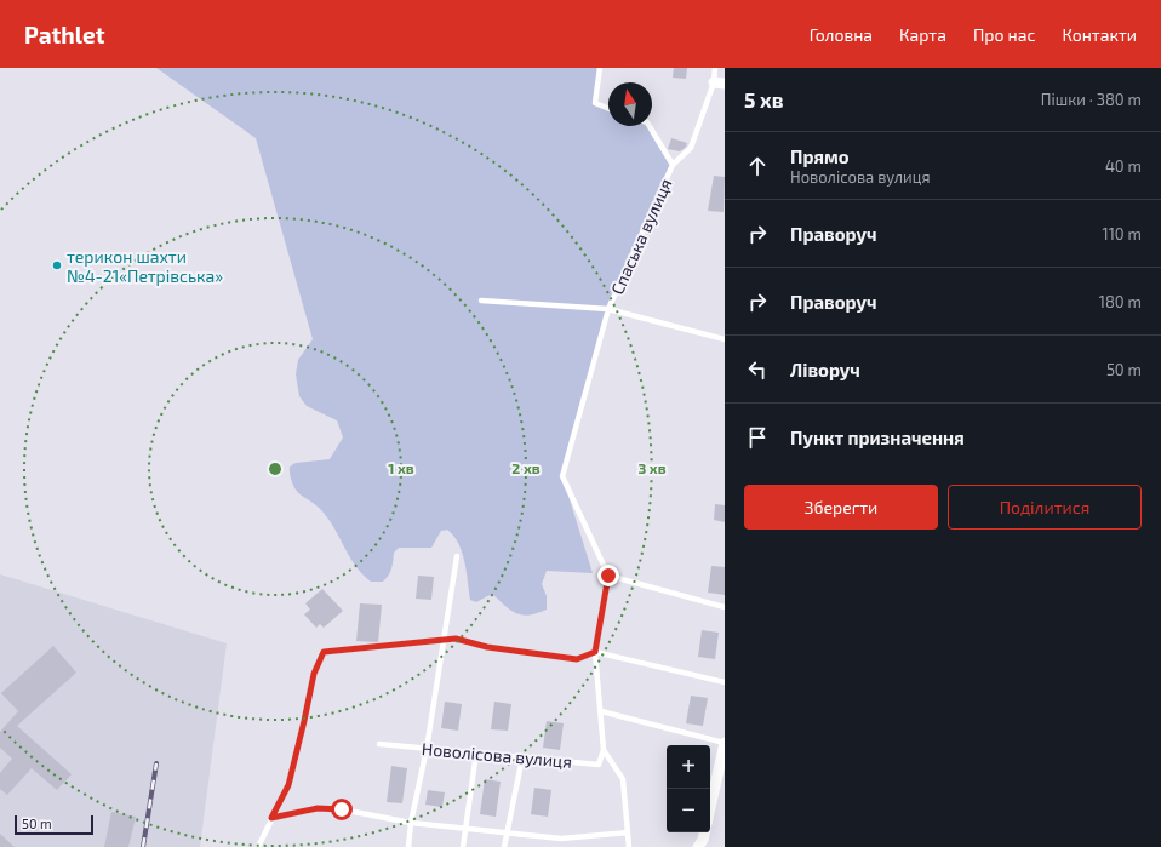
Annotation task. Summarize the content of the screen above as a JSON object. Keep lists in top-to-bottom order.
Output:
{
  "streets": {
    "lane": ["Спаська вулиця", "Новолісова вулиця"]
  },
  "places": ["терикон шахти №4-21«Петрівська»"],
  "scale_bar": "50 m",
  "north": "top",
  "page": {
    "header": "Pathlet",
    "nav": [
      "Головна",
      "Карта",
      "Про нас",
      "Контакти"
    ],
    "heading": ["5 хв", "Пішки · 380 m"],
    "list": [
      ["Прямо", "Новолісова вулиця", "40 m"],
      ["Праворуч", "110 m"],
      ["Праворуч", "180 m"],
      ["Ліворуч", "50 m"],
      "Пункт призначення"
    ],
    "buttons": ["Зберегти", "Поділитися"],
    "map_buttons": ["+", "−"],
    "scale": "50 m"
  },
  "rings": ["1 хв", "2 хв", "3 хв"]
}
